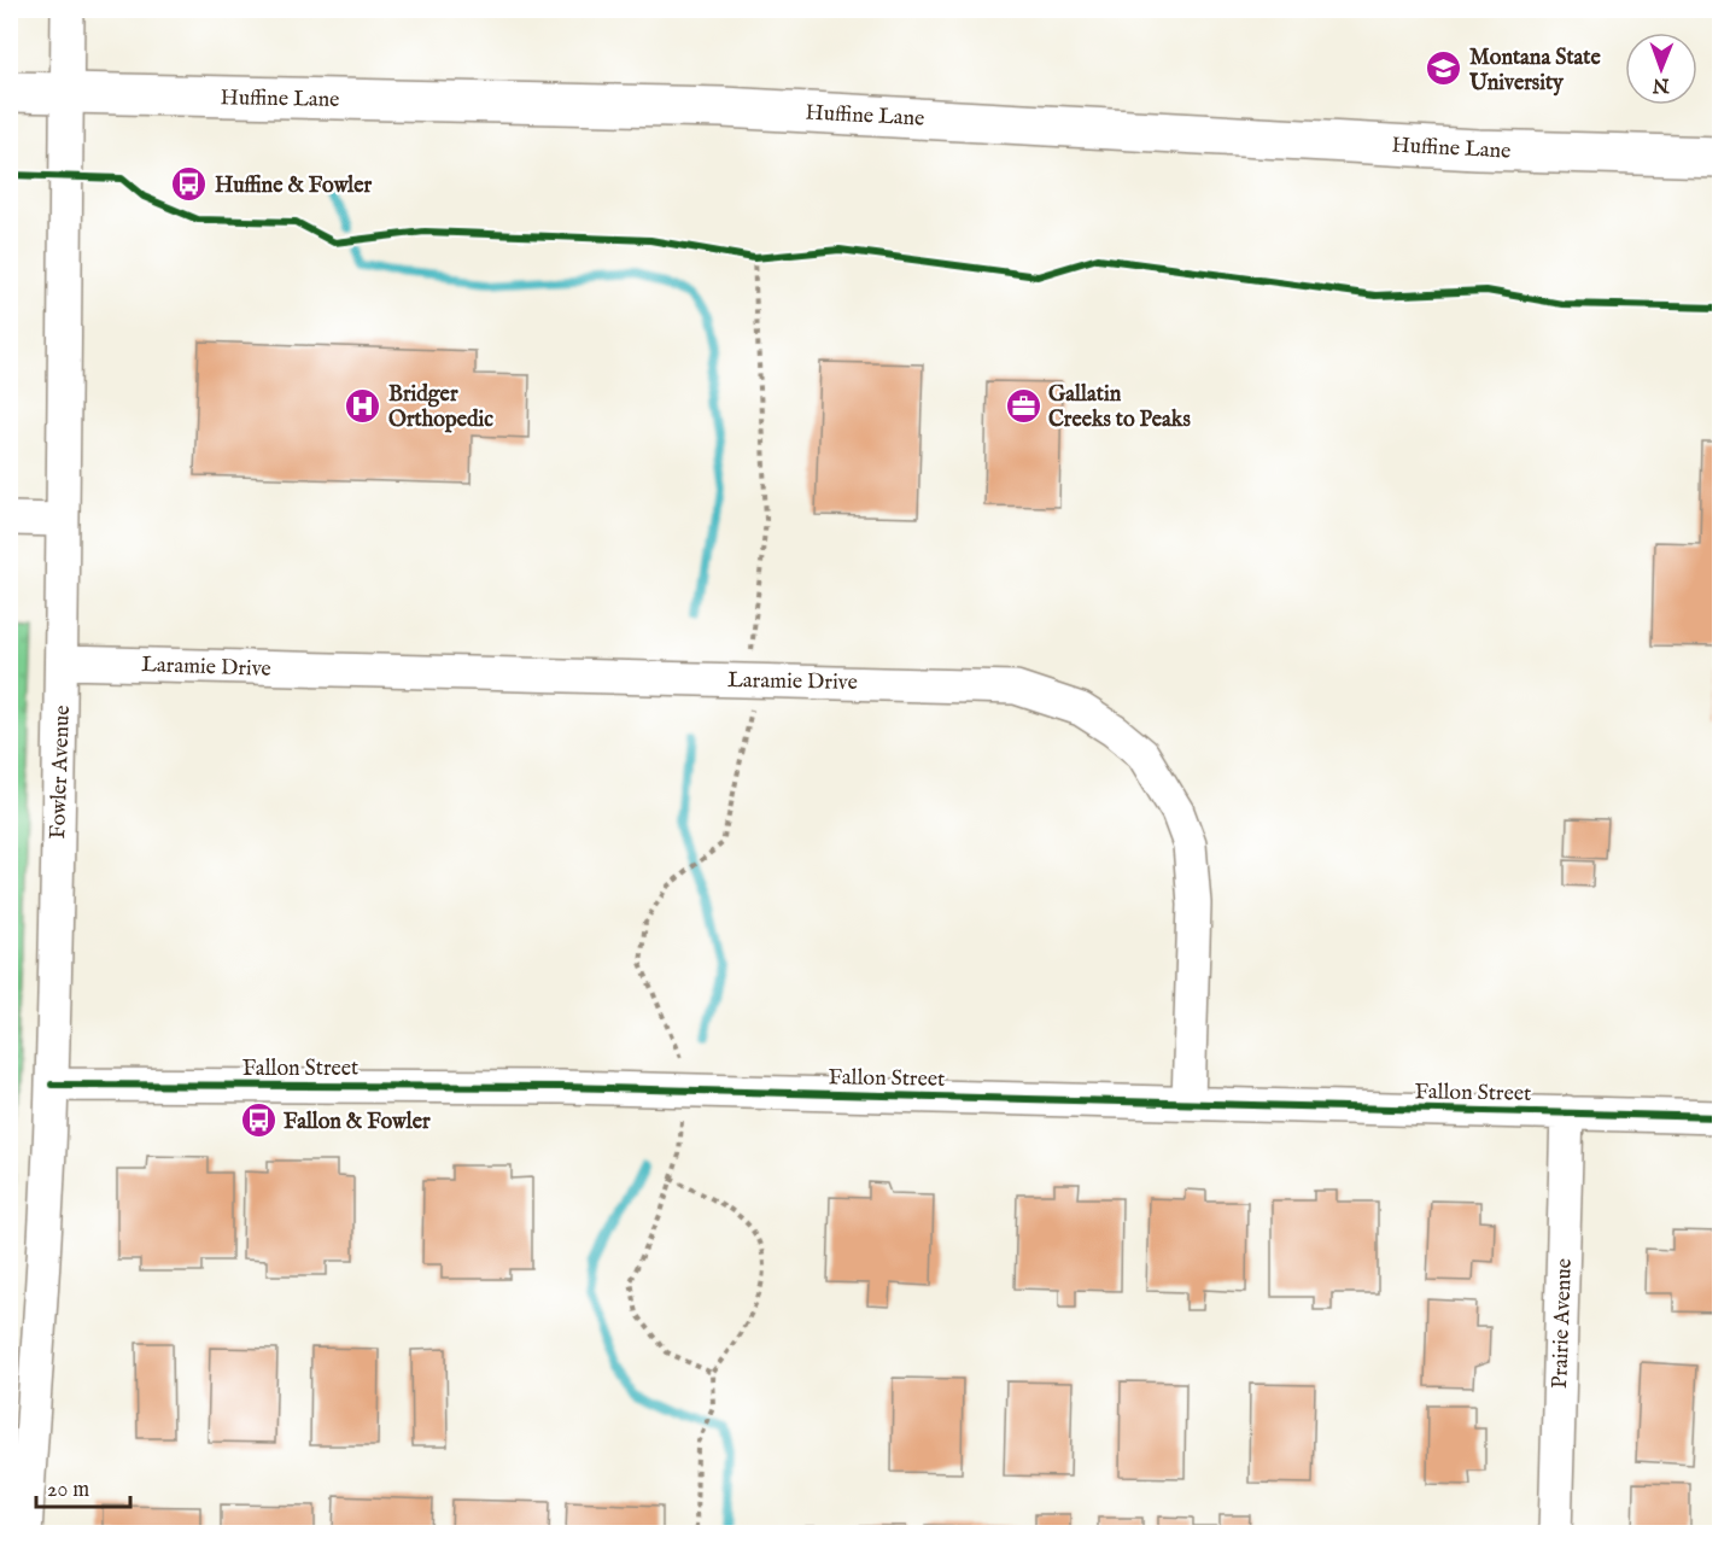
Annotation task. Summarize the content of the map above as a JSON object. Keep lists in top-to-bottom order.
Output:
{
  "streets": {
    "highway": ["Huffine Lane"],
    "street": [
      "Laramie Drive",
      "Fowler Avenue",
      "Fallon Street",
      "Prairie Avenue"
    ]
  },
  "crossings": [
    ["Huffine Lane", "Fowler Avenue"],
    ["Laramie Drive", "Fowler Avenue"],
    ["Laramie Drive", "Fallon Street"],
    ["Fowler Avenue", "Fallon Street"],
    ["Fallon Street", "Prairie Avenue"]
  ],
  "places": {
    "school or university": ["Montana State University"],
    "bus stop": ["Huffine & Fowler", "Fallon & Fowler"],
    "hospital": ["Bridger Orthopedic"],
    "office": ["Gallatin Creeks to Peaks"]
  },
  "scale_bar": "20 m",
  "north": "bottom"
}
